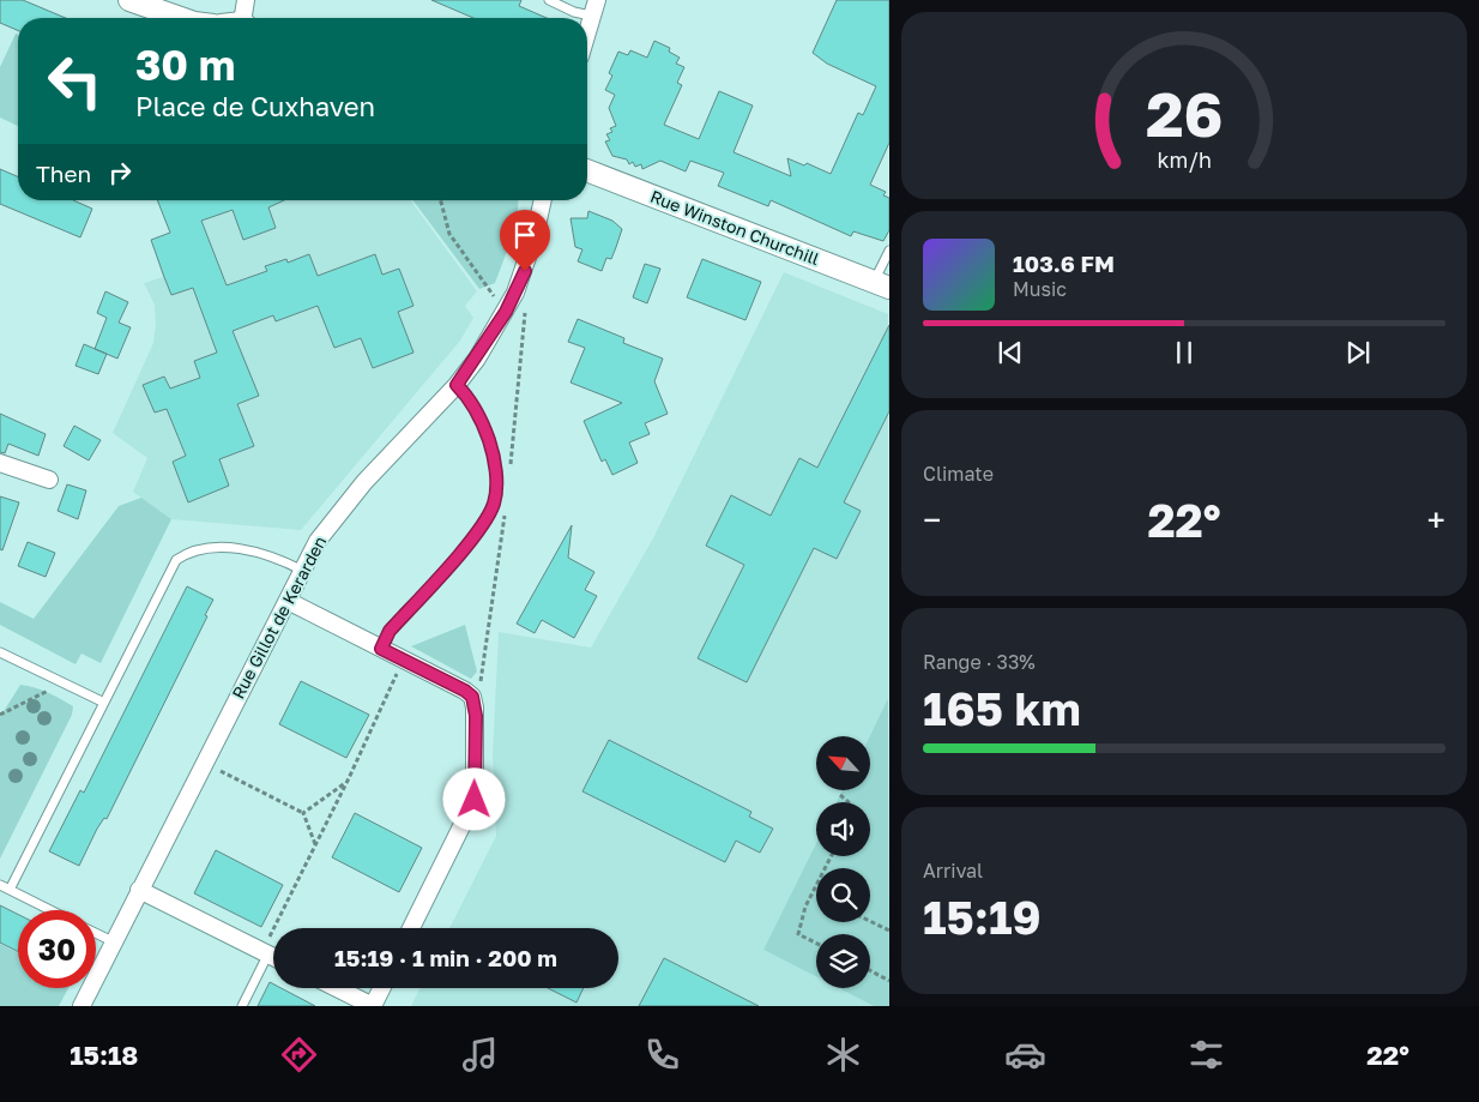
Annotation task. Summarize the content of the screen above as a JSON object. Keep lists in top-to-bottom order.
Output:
{
  "streets": {
    "street": ["Rue Winston Churchill", "Rue Gillot de Kerarden"]
  },
  "north": "top left",
  "page": {
    "turn": ["30 m", "Place de Cuxhaven"],
    "then": "Then",
    "song": ["103.6 FM", "Music"],
    "tile": [
      "Climate",
      ["Range · 33%", "165 km"],
      ["Arrival", "15:19"]
    ],
    "heat": ["−", "22°", "+"],
    "limit": "30",
    "trip": "15:19 · 1 min · 200 m",
    "tabs": ["15:18", "22°"],
    "gauge": ["26", "km/h"]
  }
}
